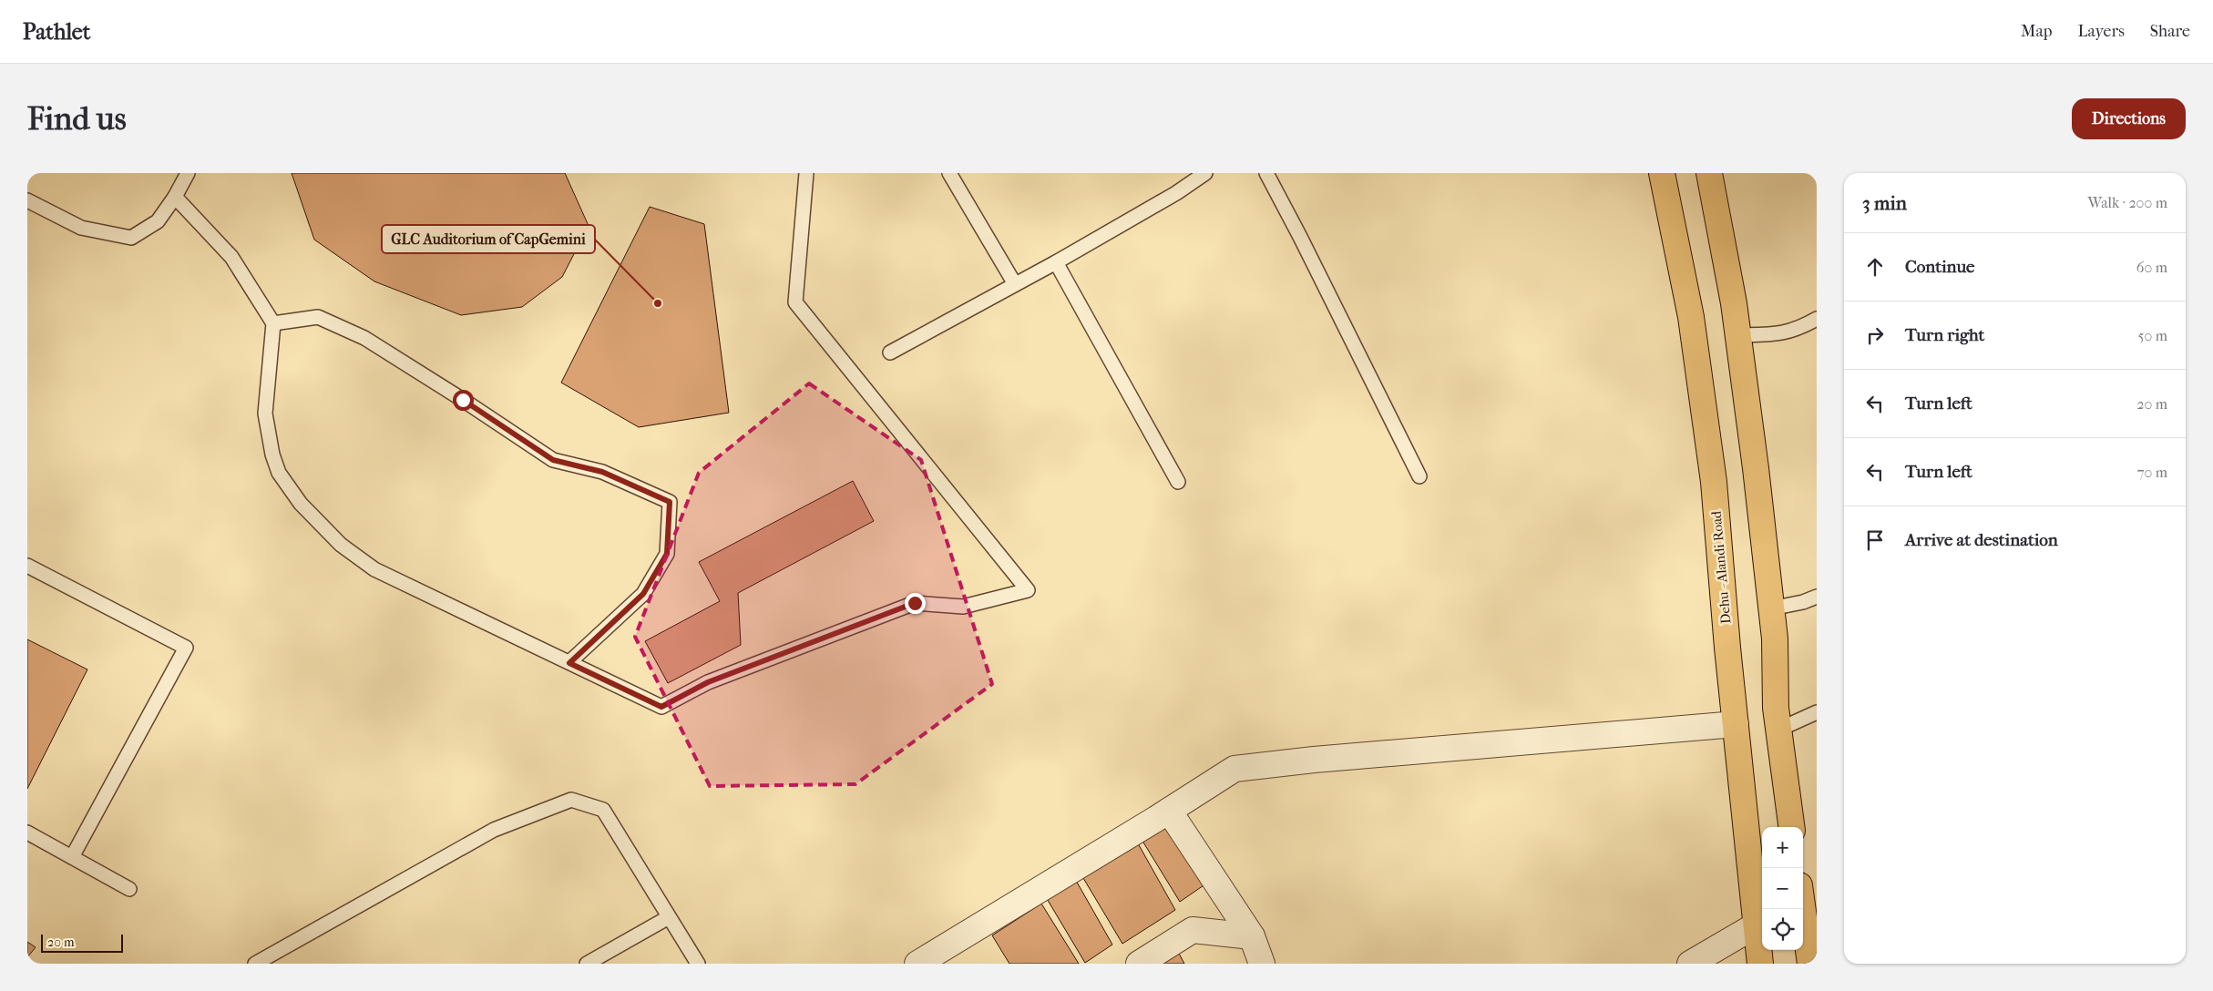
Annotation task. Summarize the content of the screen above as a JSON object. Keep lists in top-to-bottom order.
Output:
{
  "streets": {
    "main road": ["Dehu - Alandi Road"]
  },
  "places": ["GLC Auditorium of CapGemini"],
  "scale_bar": "20 m",
  "page": {
    "header": "Pathlet",
    "nav": ["Map", "Layers", "Share"],
    "buttons": "Directions",
    "title": "Find us",
    "heading": ["3 min", "Walk · 200 m"],
    "list": [
      ["Continue", "60 m"],
      ["Turn right", "50 m"],
      ["Turn left", "20 m"],
      ["Turn left", "70 m"],
      "Arrive at destination"
    ],
    "map_buttons": ["+", "−"],
    "scale": "20 m"
  }
}
